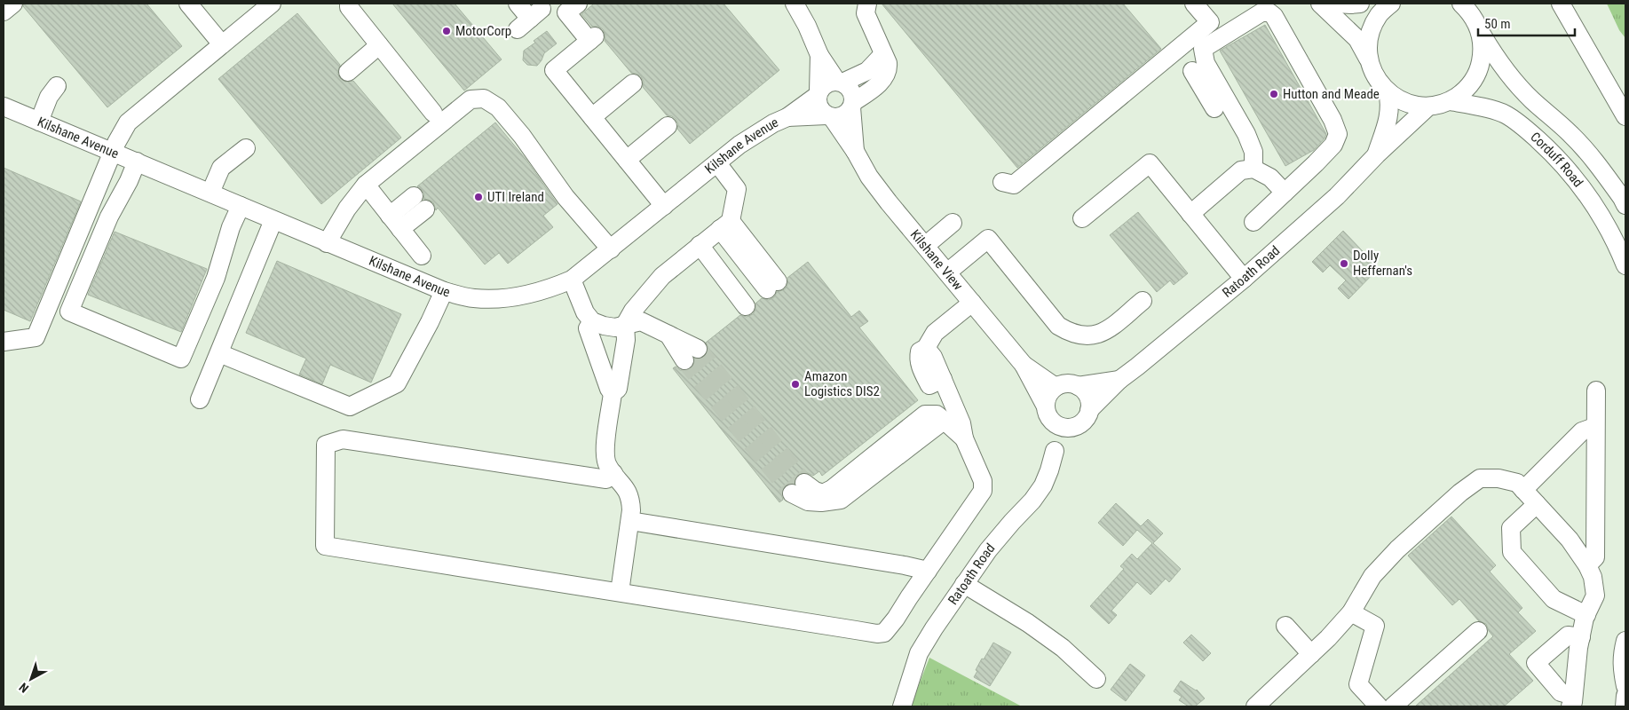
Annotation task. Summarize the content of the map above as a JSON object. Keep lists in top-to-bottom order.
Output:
{
  "streets": {
    "street": [
      "Kilshane Avenue",
      "Corduff Road",
      "Kilshane View",
      "Ratoath Road"
    ]
  },
  "crossings": [
    ["Kilshane Avenue", "Kilshane View"],
    ["Kilshane View", "Ratoath Road"]
  ],
  "places": [
    "MotorCorp",
    "Hutton and Meade",
    "UTI Ireland",
    "Dolly Heffernan's",
    "Amazon Logistics DIS2"
  ],
  "scale_bar": "50 m",
  "north": "bottom left"
}
